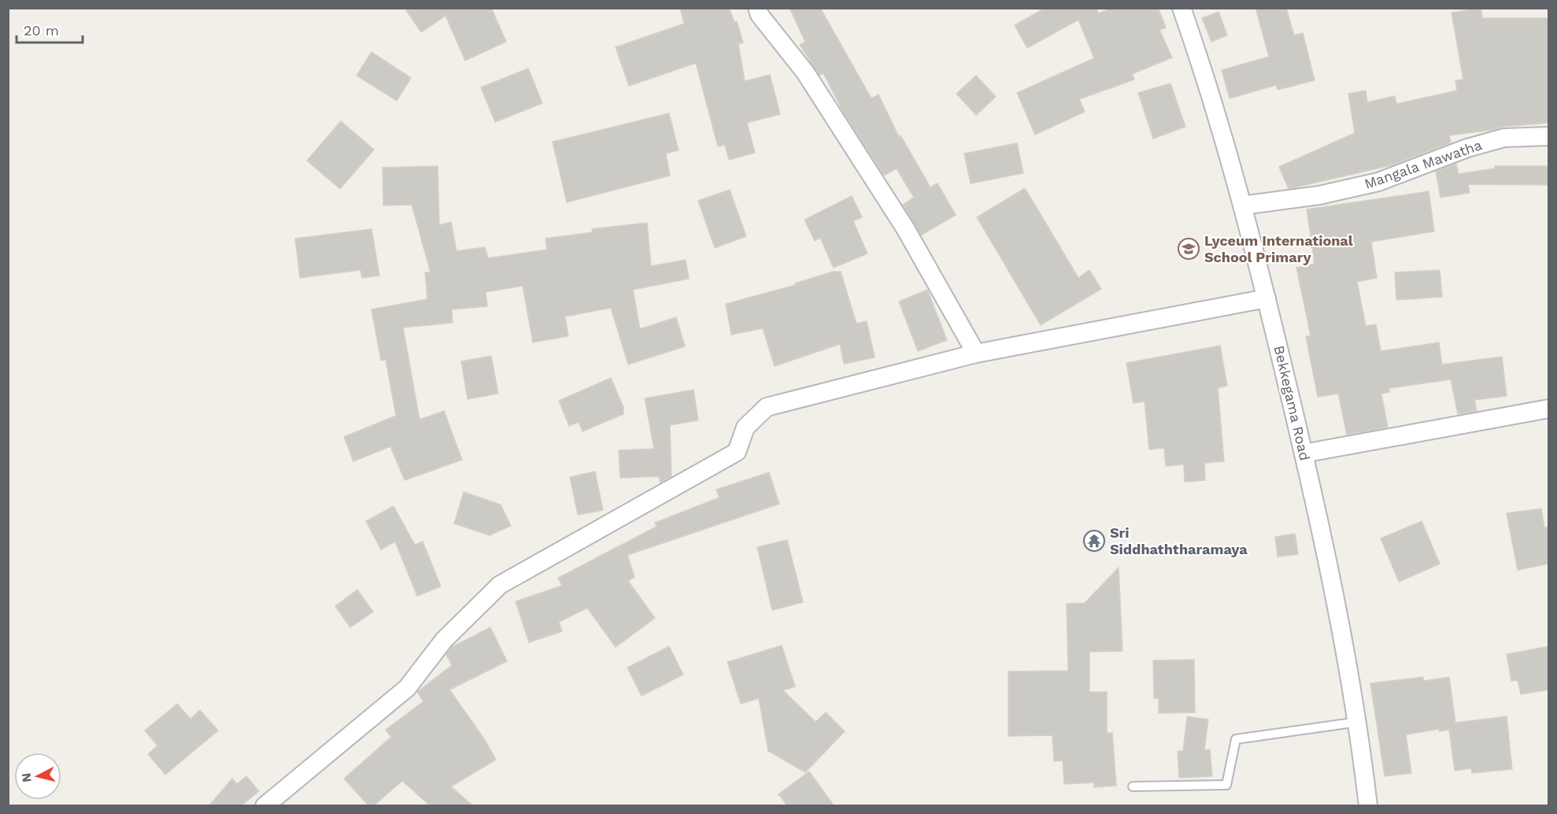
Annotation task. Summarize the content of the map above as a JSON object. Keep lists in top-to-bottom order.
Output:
{
  "streets": {
    "street": ["Mangala Mawatha", "Bekkegama Road"]
  },
  "crossings": [
    ["Mangala Mawatha", "Bekkegama Road"]
  ],
  "places": {
    "school or university": ["Lyceum International School Primary"],
    "temple": ["Sri Siddhaththaramaya"]
  },
  "scale_bar": "20 m",
  "north": "left"
}
